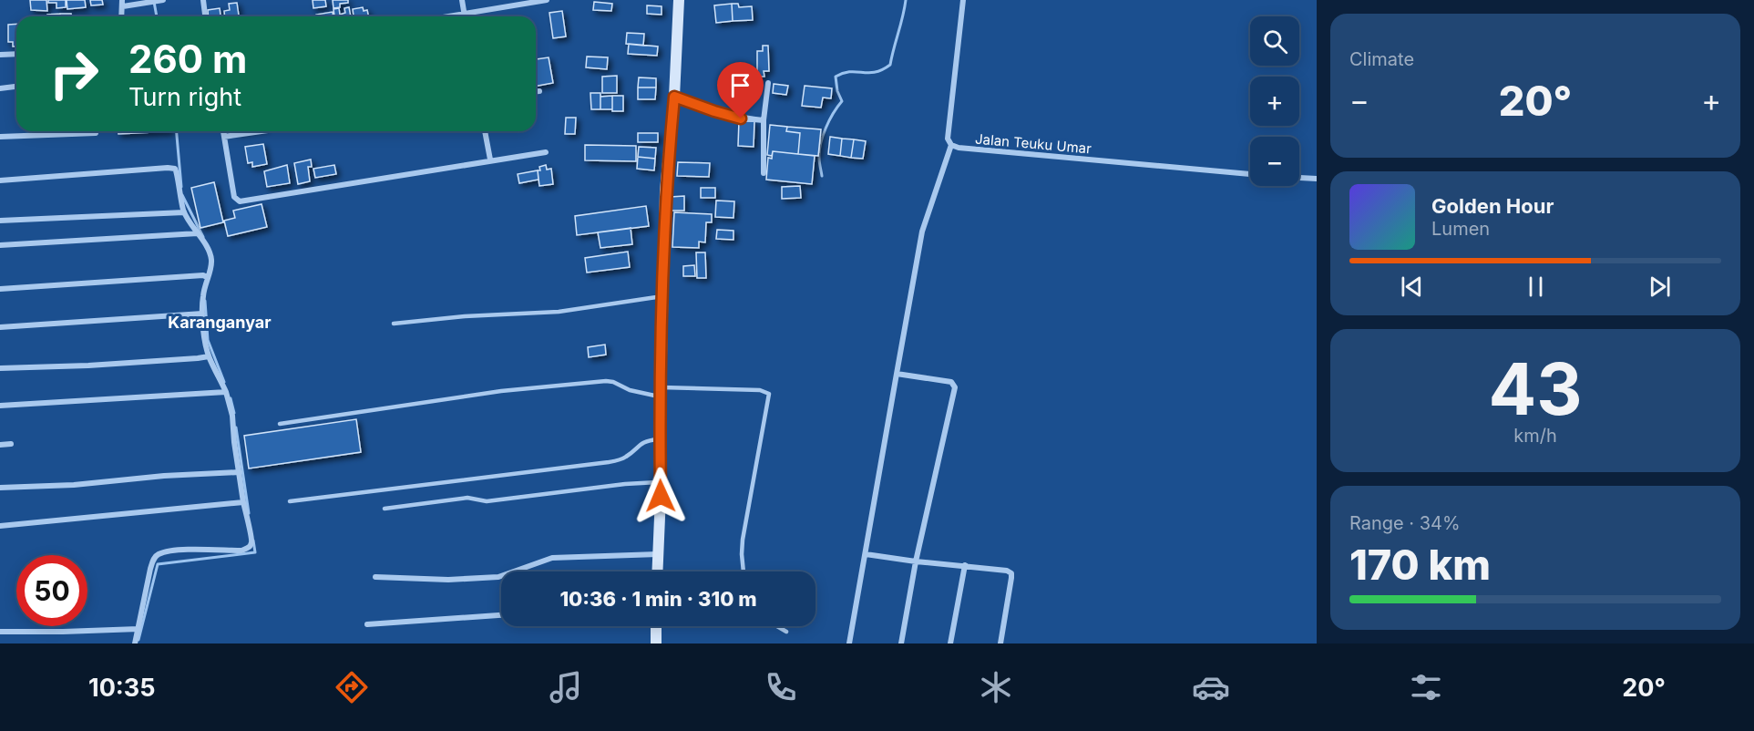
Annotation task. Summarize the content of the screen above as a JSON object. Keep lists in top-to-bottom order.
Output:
{
  "streets": {
    "street": ["Jalan Teuku Umar"]
  },
  "districts": ["Karanganyar"],
  "page": {
    "tile": [
      "Climate",
      ["43", "km/h"],
      ["Range · 34%", "170 km"]
    ],
    "map_buttons": ["+", "−"],
    "turn": ["260 m", "Turn right"],
    "heat": ["−", "20°", "+"],
    "song": ["Golden Hour", "Lumen"],
    "limit": "50",
    "trip": "10:36 · 1 min · 310 m",
    "tabs": ["10:35", "20°"]
  }
}
